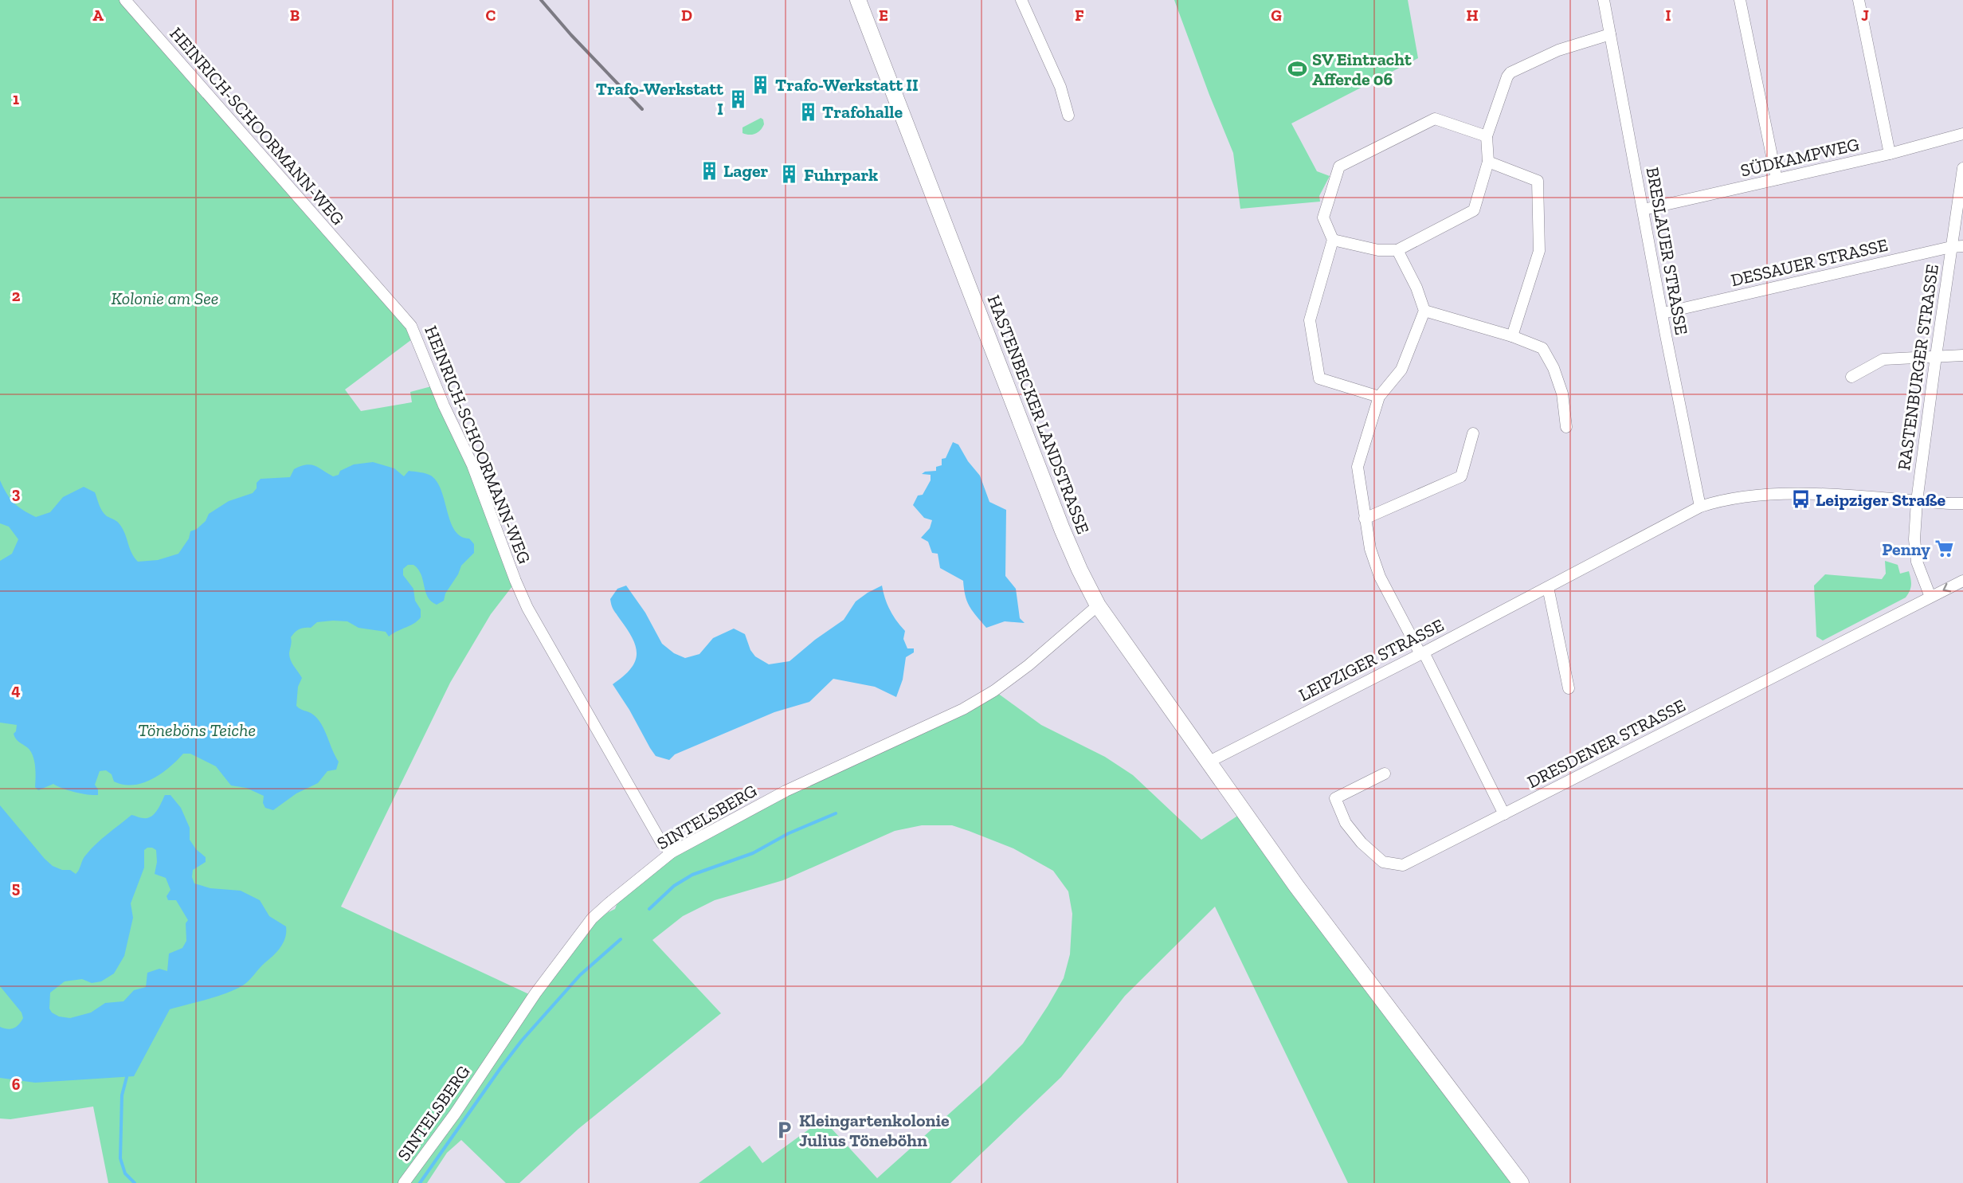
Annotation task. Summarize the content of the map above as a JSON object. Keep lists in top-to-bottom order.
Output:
{
  "streets": {
    "main road": ["HASTENBECKER LANDSTRASSE"],
    "street": [
      "HEINRICH-SCHOORMANN-WEG",
      "SÜDKAMPWEG",
      "BRESLAUER STRASSE",
      "DESSAUER STRASSE",
      "RASTENBURGER STRASSE",
      "LEIPZIGER STRASSE",
      "DRESDENER STRASSE",
      "SINTELSBERG"
    ]
  },
  "crossings": [
    ["HEINRICH-SCHOORMANN-WEG", "SINTELSBERG"],
    ["SÜDKAMPWEG", "BRESLAUER STRASSE"],
    ["BRESLAUER STRASSE", "DESSAUER STRASSE"],
    ["BRESLAUER STRASSE", "LEIPZIGER STRASSE"],
    ["DESSAUER STRASSE", "RASTENBURGER STRASSE"],
    ["RASTENBURGER STRASSE", "LEIPZIGER STRASSE"],
    ["RASTENBURGER STRASSE", "DRESDENER STRASSE"],
    ["HASTENBECKER LANDSTRASSE", "LEIPZIGER STRASSE"],
    ["HASTENBECKER LANDSTRASSE", "SINTELSBERG"]
  ],
  "parks": ["Kolonie am See", "Töneböns Teiche"],
  "places": {
    "sports": ["SV Eintracht Afferde 06"],
    "building": [
      "Trafo-Werkstatt II",
      "Trafo-Werkstatt I",
      "Trafohalle",
      "Lager",
      "Fuhrpark"
    ],
    "bus stop": ["Leipziger Straße"],
    "supermarket": ["Penny"],
    "parking": ["Kleingartenkolonie Julius Töneböhn"]
  },
  "grid": {
    "columns": [
      "A",
      "B",
      "C",
      "D",
      "E",
      "F",
      "G",
      "H",
      "I",
      "J"
    ],
    "rows": [
      "1",
      "2",
      "3",
      "4",
      "5",
      "6"
    ]
  }
}
